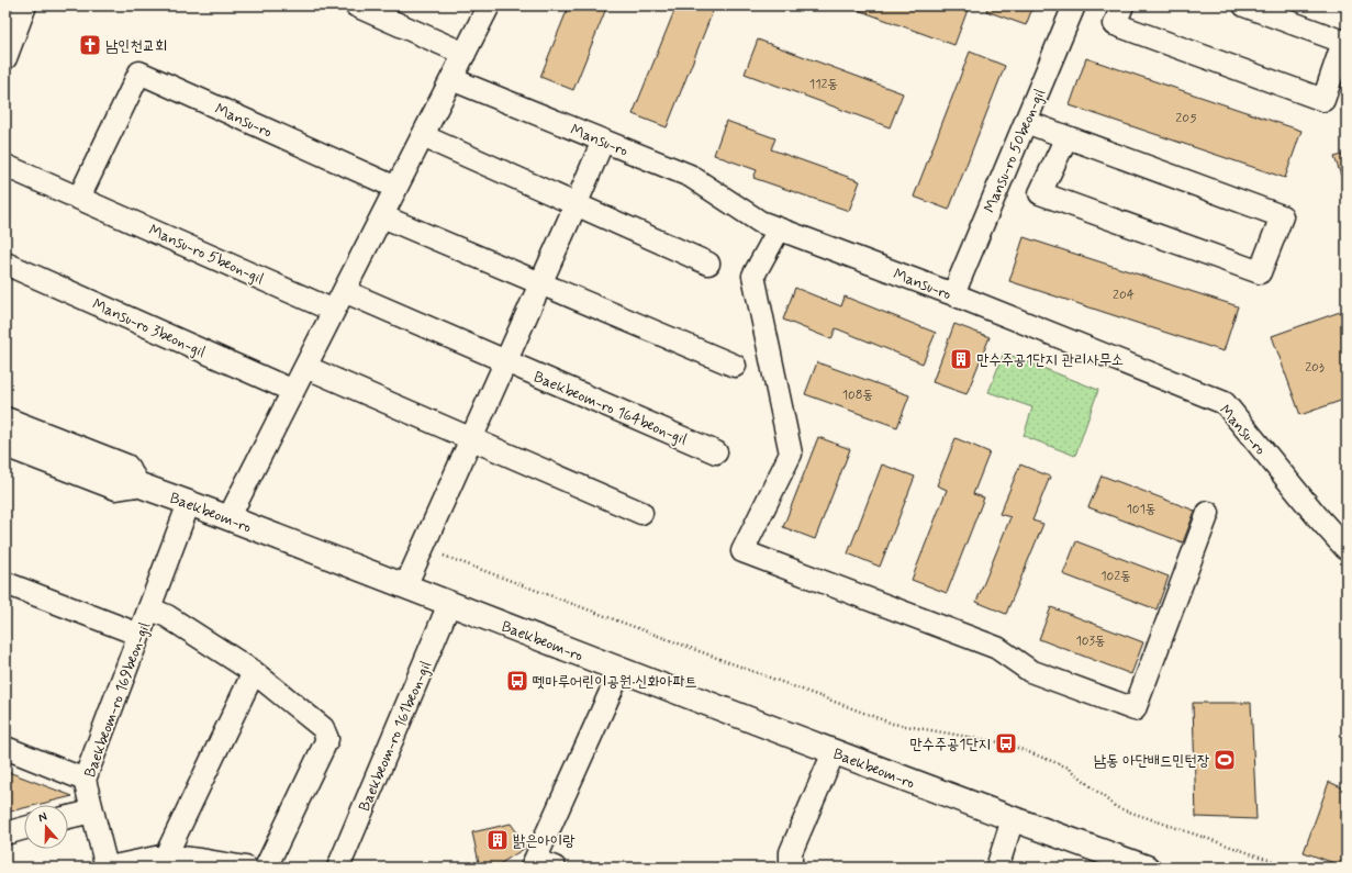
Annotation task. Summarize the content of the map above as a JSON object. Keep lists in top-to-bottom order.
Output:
{
  "streets": {
    "main road": ["Baekbeom-ro"],
    "street": [
      "Mansu-ro",
      "Mansu-ro 50beon-gil",
      "Mansu-ro 5beon-gil",
      "Mansu-ro 3beon-gil",
      "Baekbeom-ro 164beon-gil",
      "Baekbeom-ro 169beon-gil",
      "Baekbeom-ro 161beon-gil"
    ]
  },
  "crossings": [
    ["Mansu-ro", "Mansu-ro 50beon-gil"],
    ["Mansu-ro", "Mansu-ro 5beon-gil"],
    ["Baekbeom-ro", "Baekbeom-ro 169beon-gil"],
    ["Baekbeom-ro", "Baekbeom-ro 161beon-gil"]
  ],
  "places": {
    "church": ["남인천교회"],
    "building": ["만수주공1단지 관리사무소", "밝은아이랑"],
    "bus stop": ["뗏마루어린이공원·신화아파트", "만수주공1단지"],
    "sports": ["남동 아단배드민턴장"]
  },
  "house_numbers": [
    "112동",
    "205",
    "204",
    "203",
    "108동",
    "101동",
    "102동",
    "103동"
  ],
  "north": "top"
}
